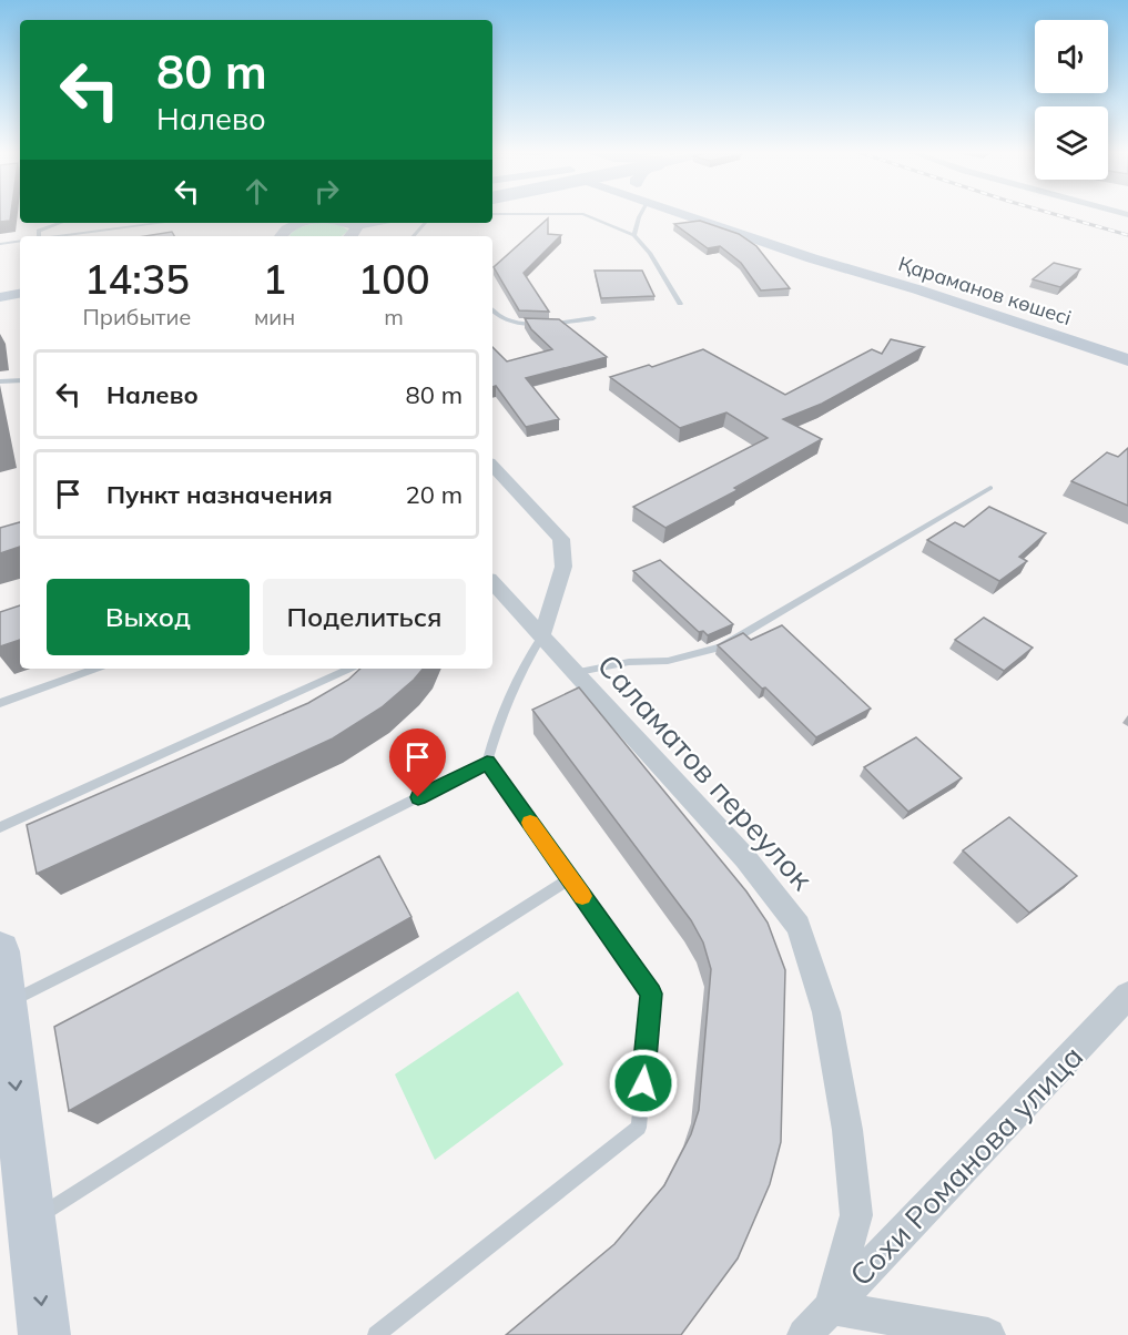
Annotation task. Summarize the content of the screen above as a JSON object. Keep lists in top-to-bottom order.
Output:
{
  "streets": {
    "main road": ["Қараманов көшесі"],
    "street": ["Саламатов переулок", "Сохи Романова улица"]
  },
  "crossings": [
    ["Саламатов переулок", "Сохи Романова улица"]
  ],
  "page": {
    "turn": ["80 m", "Налево"],
    "eta": [
      "14:35",
      "Прибытие",
      "1",
      "мин",
      "100",
      "m"
    ],
    "list": [
      {
        "name": "Налево",
        "value": "80 m"
      },
      {
        "name": "Пункт назначения",
        "value": "20 m"
      }
    ],
    "buttons": ["Выход", "Поделиться"]
  }
}
